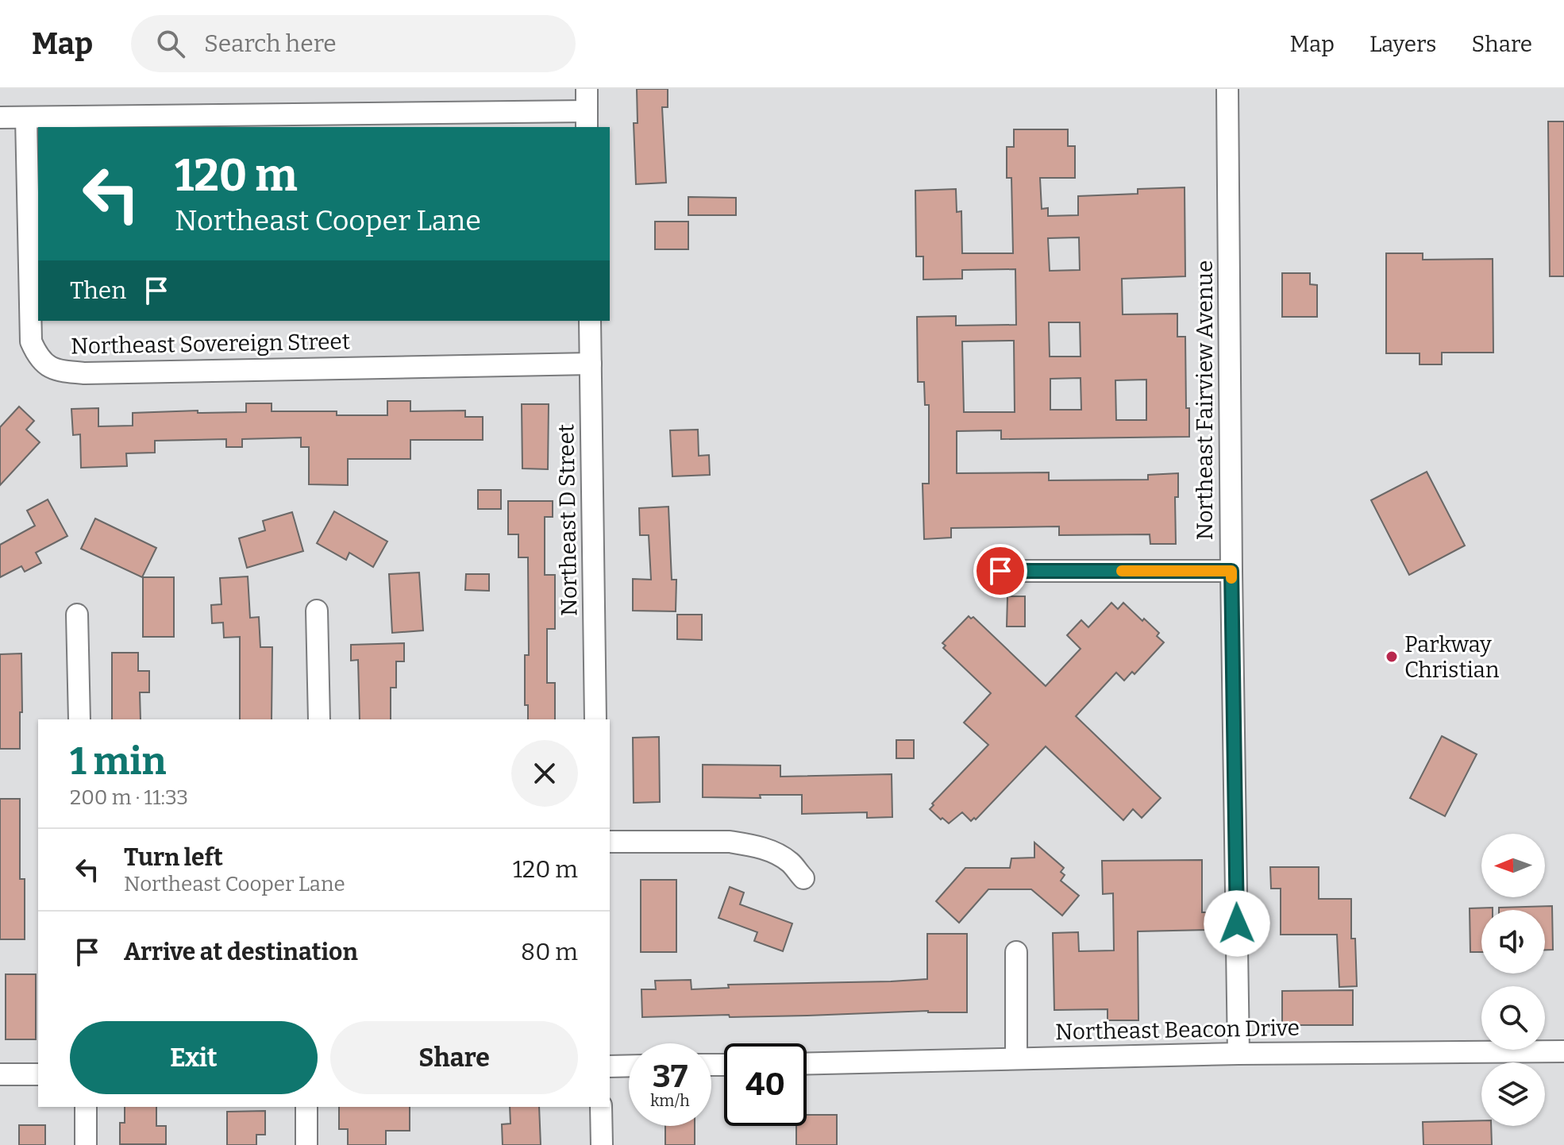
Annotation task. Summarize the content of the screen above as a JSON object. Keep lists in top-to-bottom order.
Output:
{
  "streets": {
    "street": [
      "Northeast Sovereign Street",
      "Northeast Fairview Avenue",
      "Northeast D Street",
      "Northeast Beacon Drive"
    ]
  },
  "crossings": [
    ["Northeast Sovereign Street", "Northeast D Street"],
    ["Northeast Fairview Avenue", "Northeast Beacon Drive"]
  ],
  "places": ["Parkway Christian"],
  "north": "left",
  "page": {
    "header": "Map",
    "search": "Search here",
    "nav": ["Map", "Layers", "Share"],
    "turn": ["120 m", "Northeast Cooper Lane"],
    "then": "Then",
    "heading": ["1 min", "200 m · 11:33"],
    "list": [
      {
        "name": "Turn left",
        "note": "Northeast Cooper Lane",
        "value": "120 m"
      },
      {
        "name": "Arrive at destination",
        "value": "80 m"
      }
    ],
    "buttons": ["Exit", "Share"],
    "speed": "37 km/h",
    "limit": "40"
  }
}
